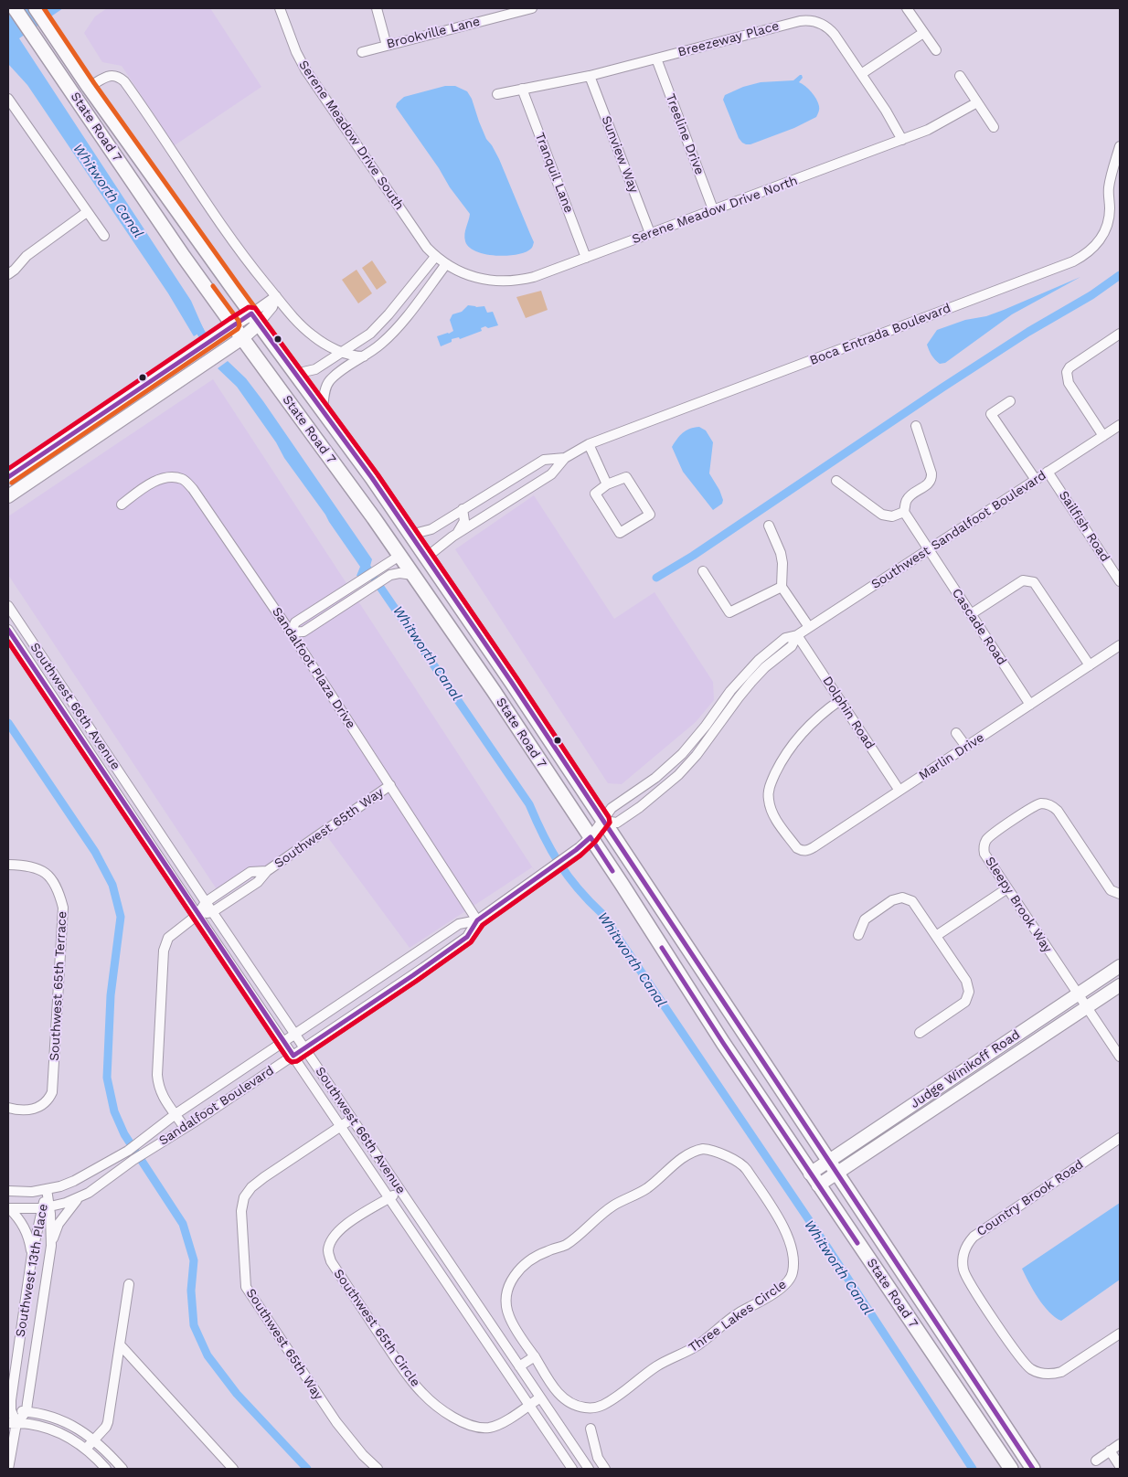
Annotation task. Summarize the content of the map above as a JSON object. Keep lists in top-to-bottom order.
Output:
{
  "streets": {
    "main road": ["State Road 7"],
    "street": [
      "Brookville Lane",
      "Breezeway Place",
      "Treeline Drive",
      "Serene Meadow Drive South",
      "Sunview Way",
      "Tranquil Lane",
      "Serene Meadow Drive North",
      "Boca Entrada Boulevard",
      "Sailfish Road",
      "Southwest Sandalfoot Boulevard",
      "Cascade Road",
      "Sandalfoot Plaza Drive",
      "Southwest 66th Avenue",
      "Dolphin Road",
      "Marlin Drive",
      "Southwest 65th Way",
      "Sleepy Brook Way",
      "Southwest 65th Terrace",
      "Judge Winikoff Road",
      "Sandalfoot Boulevard",
      "Country Brook Road",
      "Southwest 13th Place",
      "Three Lakes Circle",
      "Southwest 65th Circle"
    ]
  },
  "crossings": [
    ["Breezeway Place", "Treeline Drive"],
    ["Breezeway Place", "Sunview Way"],
    ["Breezeway Place", "Tranquil Lane"],
    ["Breezeway Place", "Serene Meadow Drive North"],
    ["State Road 7", "Boca Entrada Boulevard"],
    ["State Road 7", "Southwest Sandalfoot Boulevard"],
    ["State Road 7", "Judge Winikoff Road"],
    ["State Road 7", "Sandalfoot Boulevard"],
    ["Treeline Drive", "Serene Meadow Drive North"],
    ["Serene Meadow Drive South", "Serene Meadow Drive North"],
    ["Sunview Way", "Serene Meadow Drive North"],
    ["Tranquil Lane", "Serene Meadow Drive North"],
    ["Sailfish Road", "Southwest Sandalfoot Boulevard"],
    ["Southwest Sandalfoot Boulevard", "Cascade Road"],
    ["Southwest Sandalfoot Boulevard", "Dolphin Road"],
    ["Southwest Sandalfoot Boulevard", "Sandalfoot Boulevard"],
    ["Cascade Road", "Marlin Drive"],
    ["Sandalfoot Plaza Drive", "Southwest 65th Way"],
    ["Sandalfoot Plaza Drive", "Sandalfoot Boulevard"],
    ["Southwest 66th Avenue", "Southwest 65th Way"],
    ["Southwest 66th Avenue", "Sandalfoot Boulevard"],
    ["Southwest 66th Avenue", "Southwest 65th Circle"],
    ["Dolphin Road", "Marlin Drive"],
    ["Southwest 65th Way", "Sandalfoot Boulevard"],
    ["Sleepy Brook Way", "Judge Winikoff Road"],
    ["Sandalfoot Boulevard", "Southwest 13th Place"]
  ],
  "water": ["Whitworth Canal"]
}
